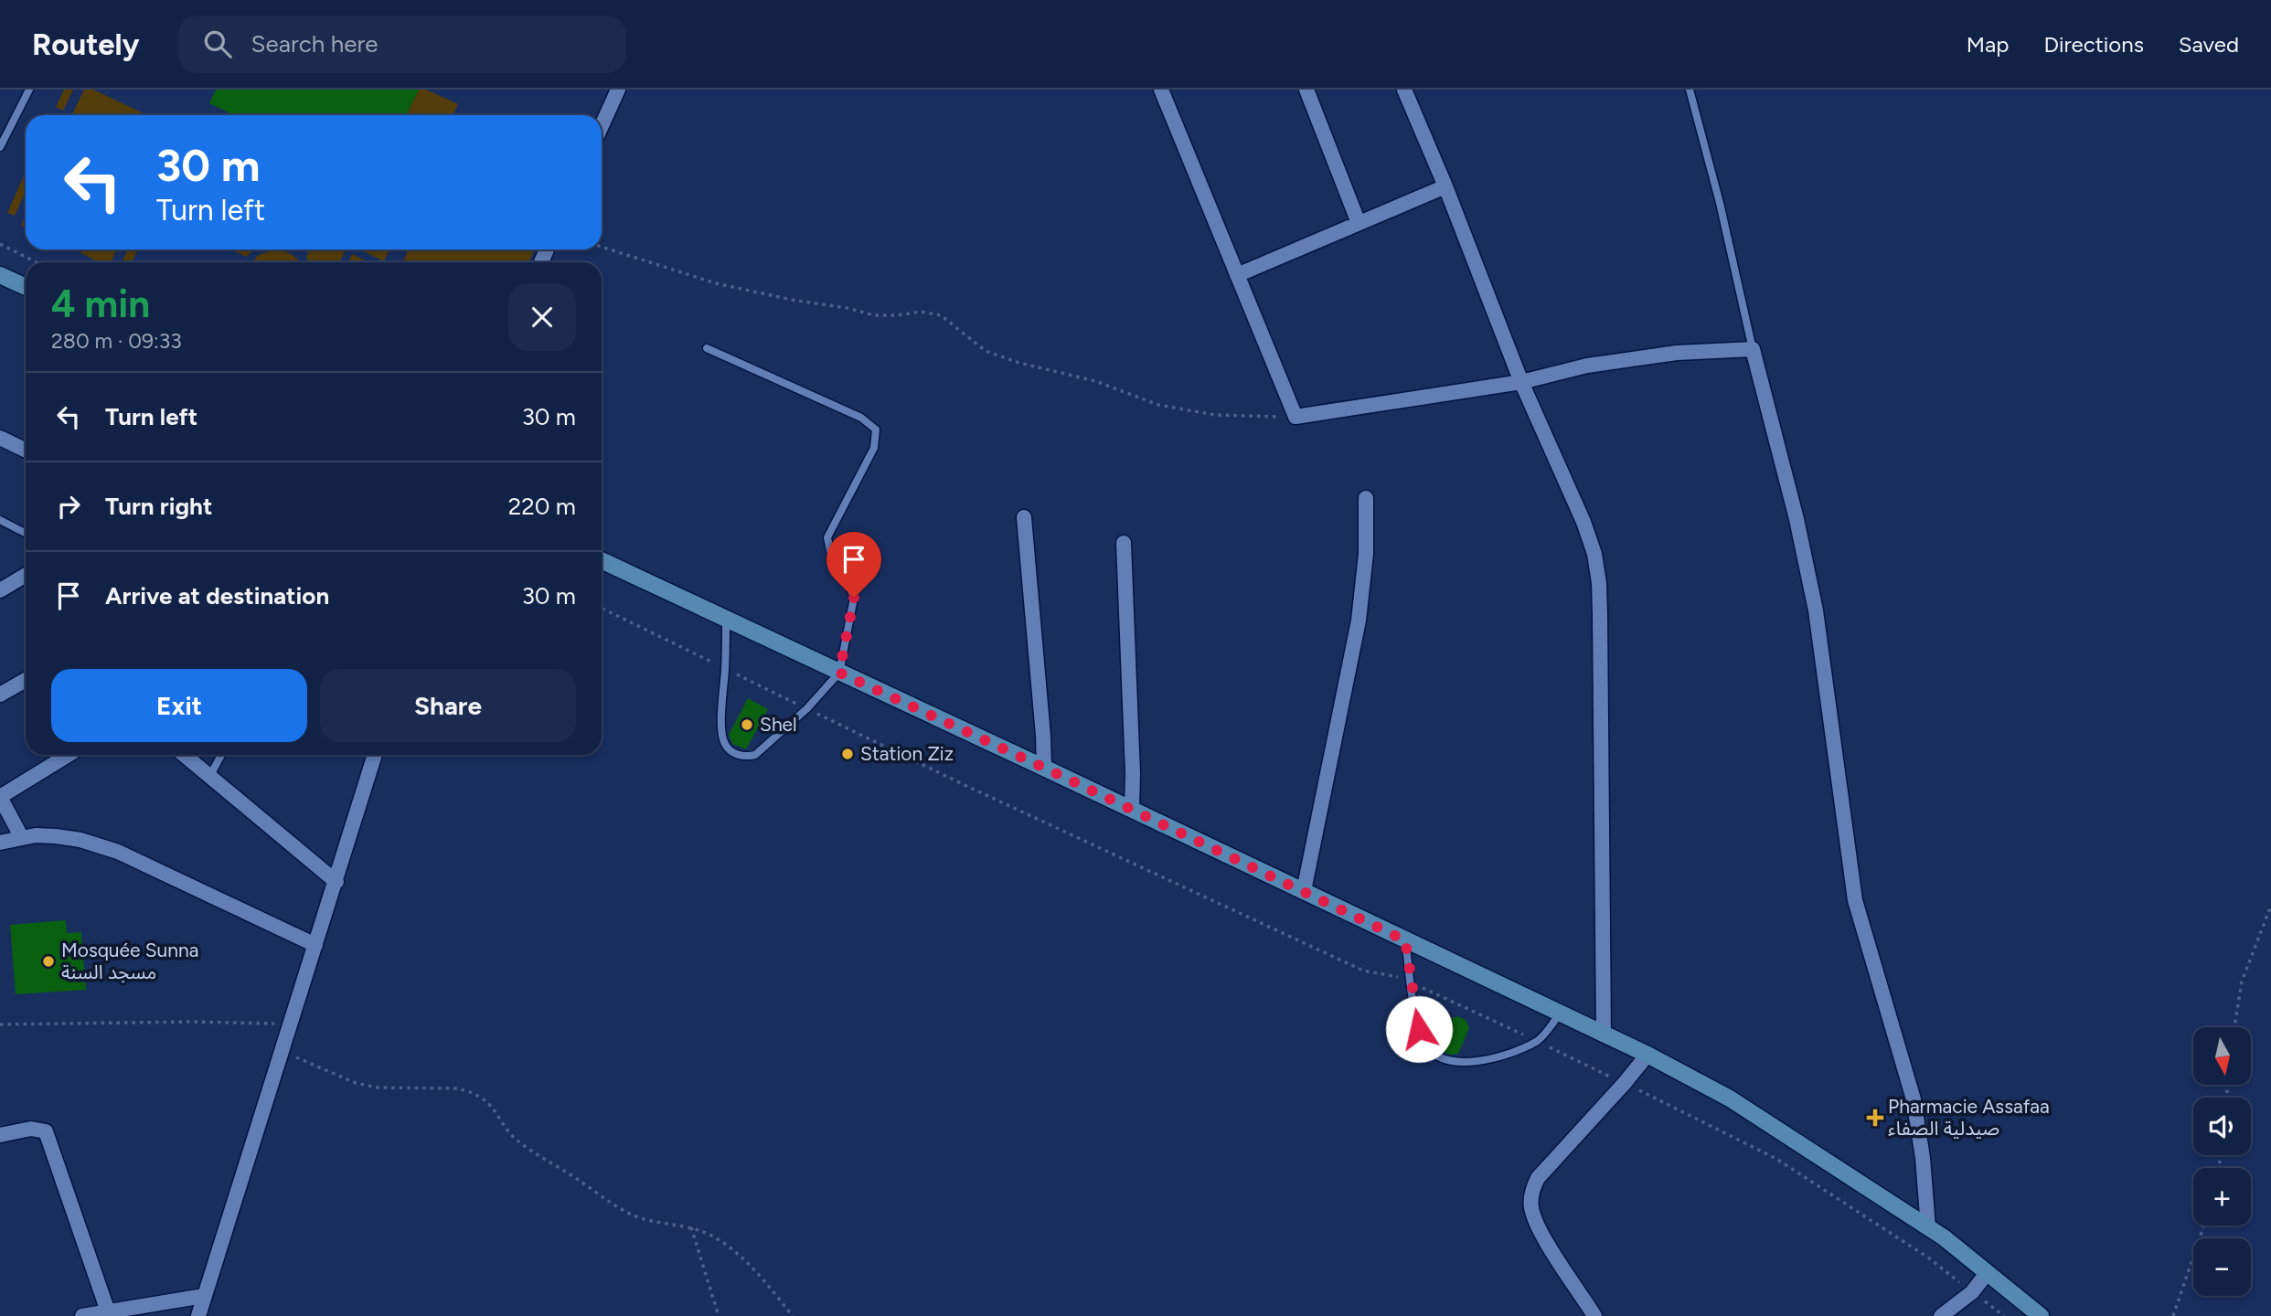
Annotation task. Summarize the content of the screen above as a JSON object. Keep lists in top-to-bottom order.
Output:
{
  "places": {
    "other": ["Shel", "Station Ziz", "Mosquée Sunna مسجد السنة"],
    "health": ["Pharmacie Assafaa صيدلية الصفاء"]
  },
  "north": "bottom",
  "page": {
    "header": "Routely",
    "search": "Search here",
    "nav": ["Map", "Directions", "Saved"],
    "turn": ["30 m", "Turn left"],
    "heading": ["4 min", "280 m · 09:33"],
    "list": [
      {
        "name": "Turn left",
        "value": "30 m"
      },
      {
        "name": "Turn right",
        "value": "220 m"
      },
      {
        "name": "Arrive at destination",
        "value": "30 m"
      }
    ],
    "buttons": ["Exit", "Share"],
    "map_buttons": ["+", "−"]
  }
}
